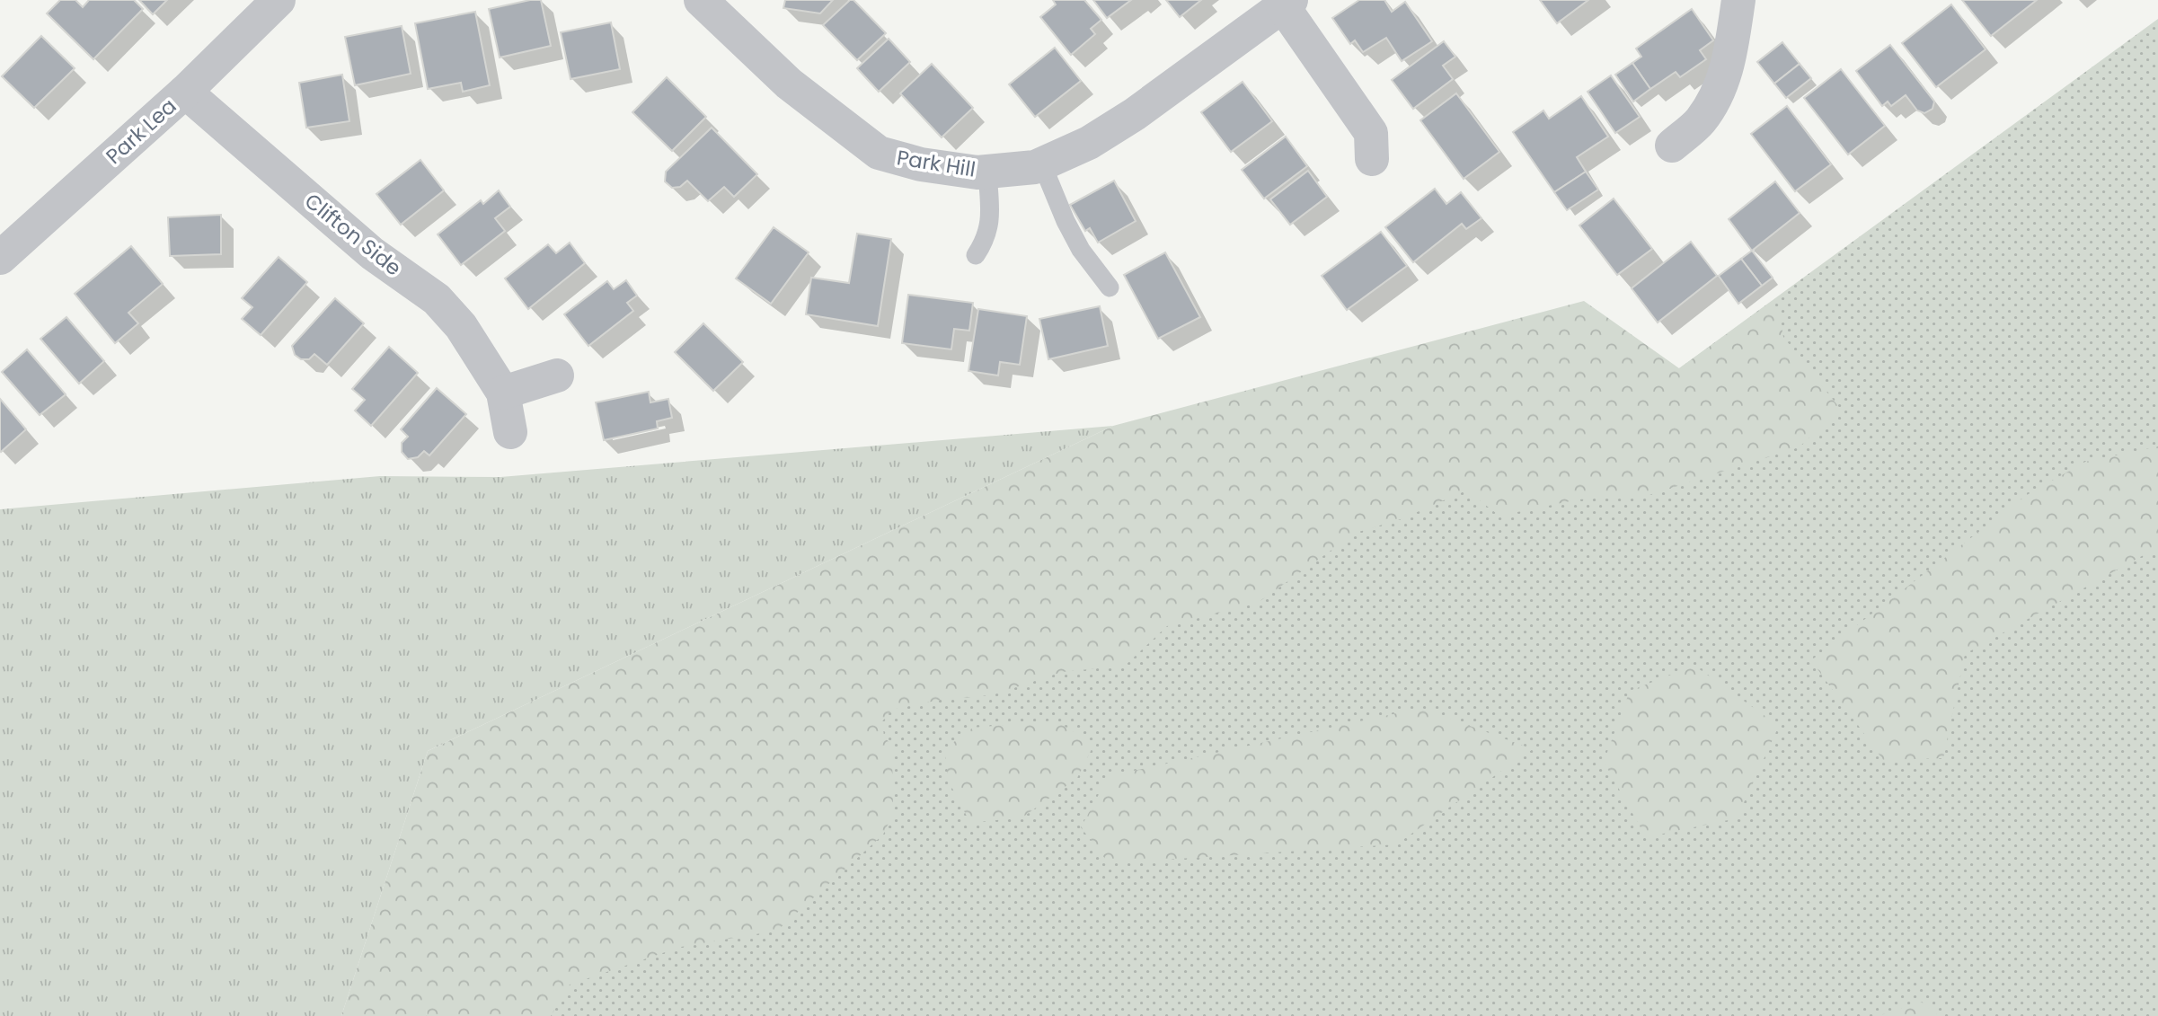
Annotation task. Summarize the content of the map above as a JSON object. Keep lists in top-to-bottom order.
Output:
{
  "streets": {
    "street": ["Park Lea", "Park Hill", "Clifton Side"]
  },
  "crossings": [
    ["Park Lea", "Clifton Side"]
  ]
}
